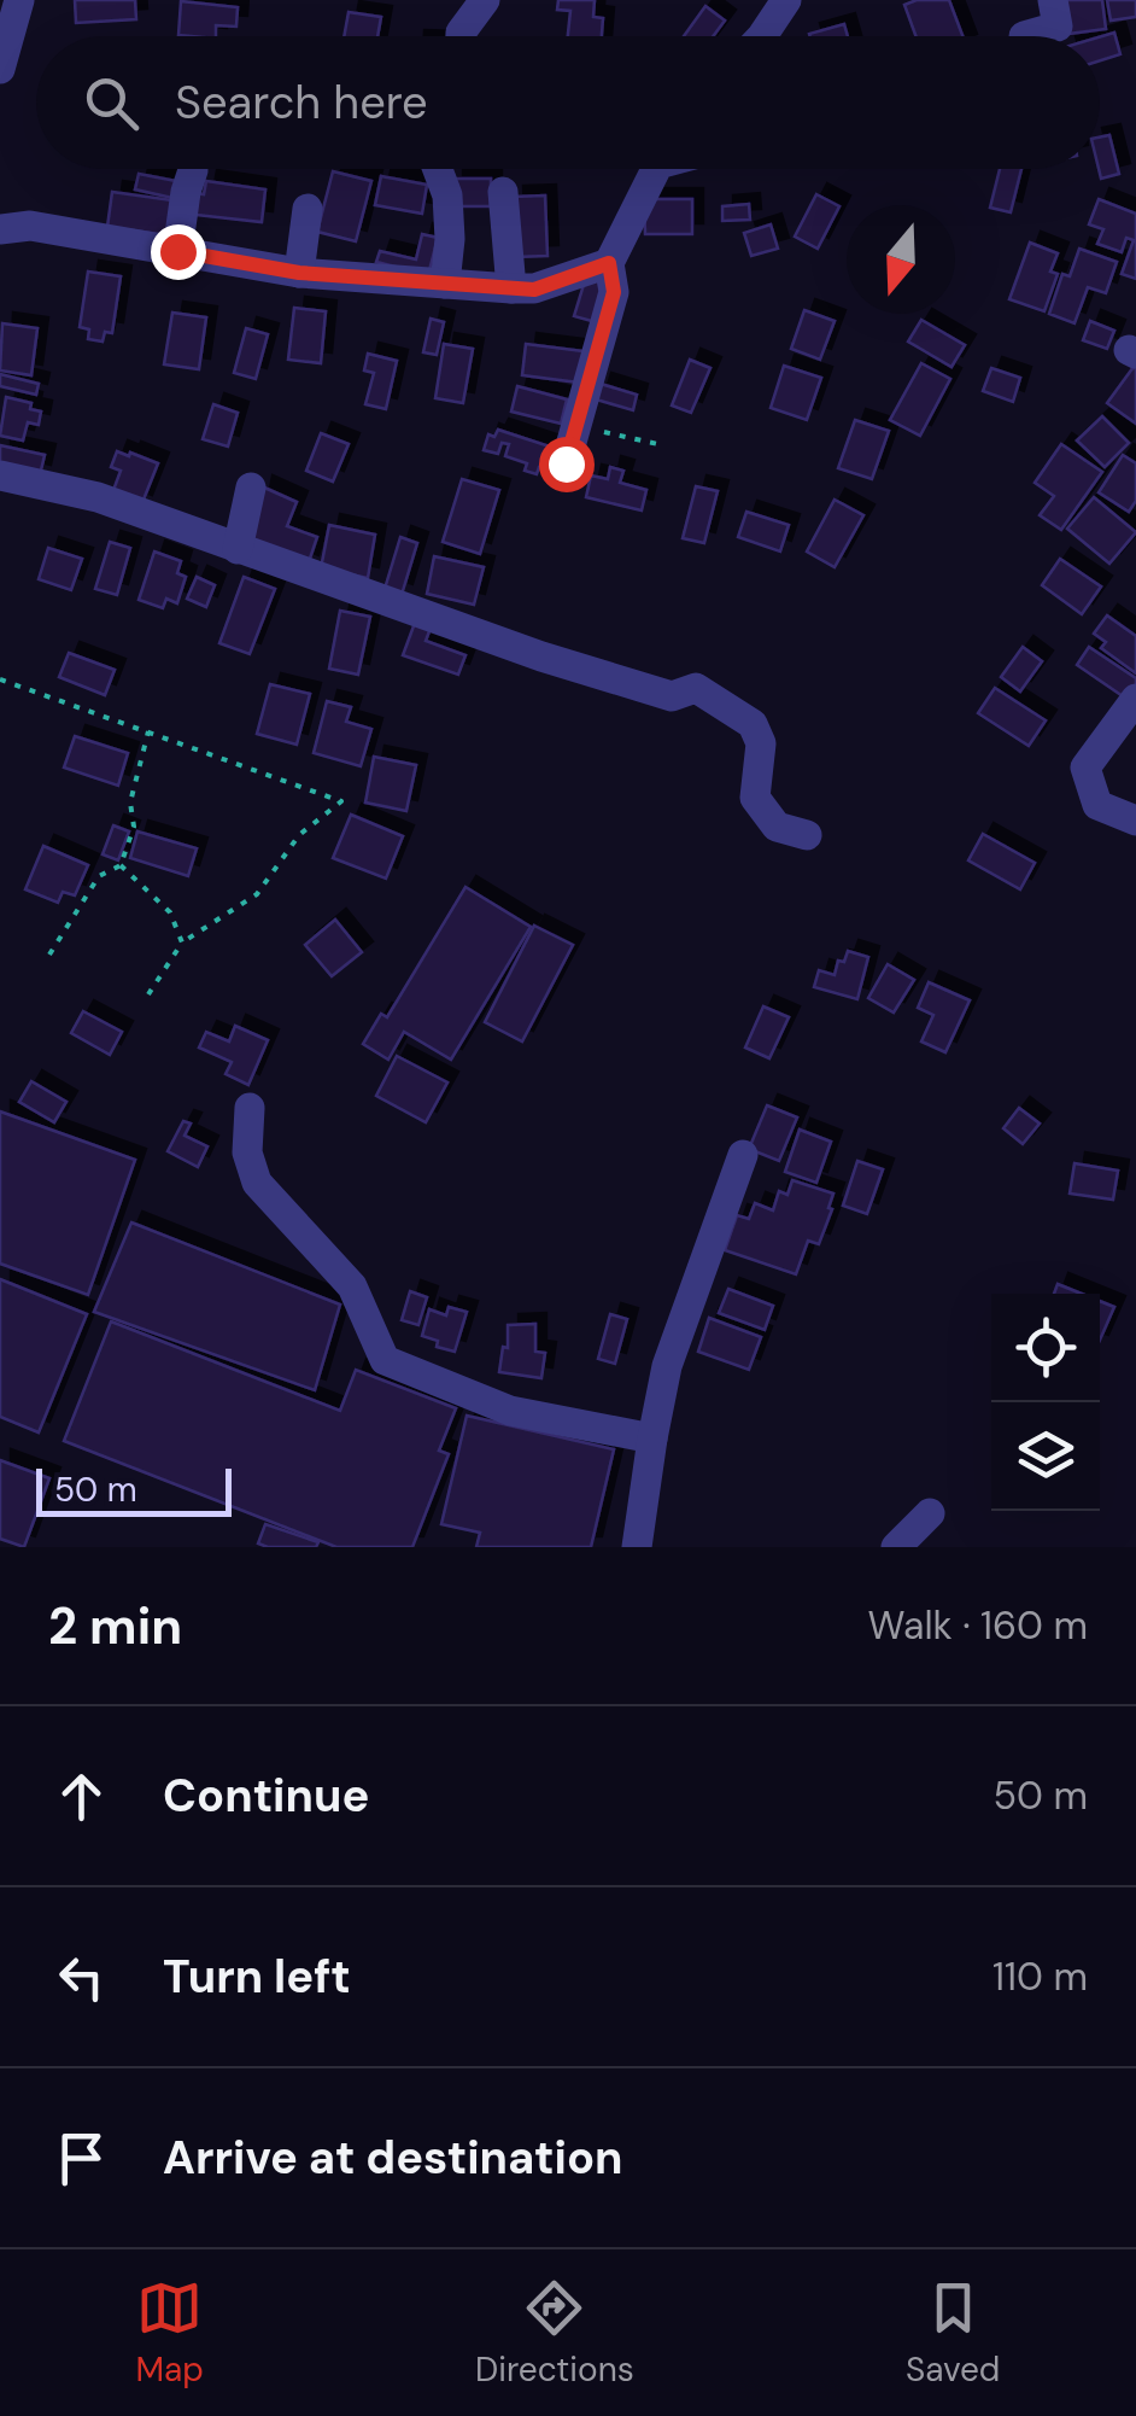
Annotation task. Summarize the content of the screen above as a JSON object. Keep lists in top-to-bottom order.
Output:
{
  "scale_bar": "50 m",
  "north": "bottom",
  "page": {
    "search": "Search here",
    "scale": "50 m",
    "heading": ["2 min", "Walk · 160 m"],
    "list": [
      ["Continue", "50 m"],
      ["Turn left", "110 m"],
      "Arrive at destination"
    ],
    "nav": ["Map", "Directions", "Saved"]
  }
}
